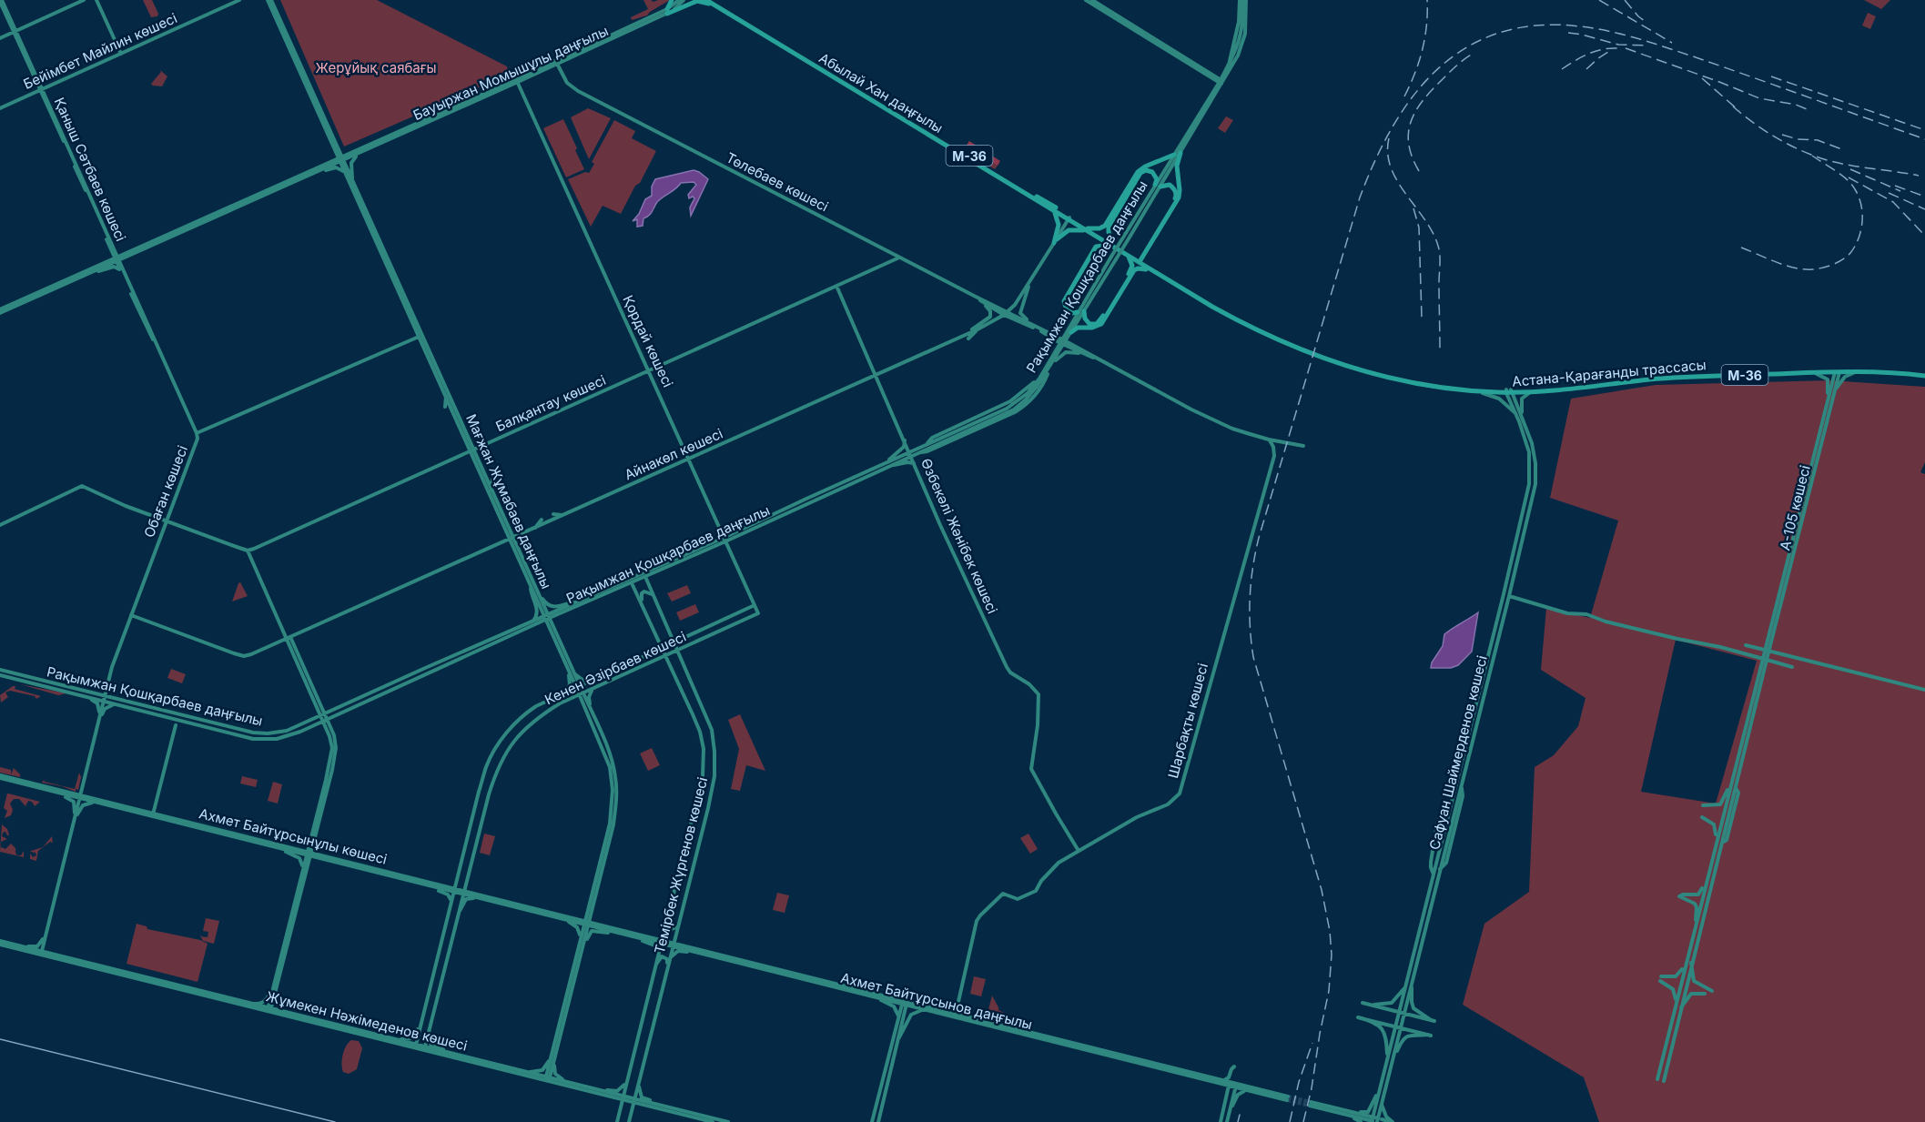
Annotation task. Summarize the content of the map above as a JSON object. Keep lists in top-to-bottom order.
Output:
{
  "streets": {
    "main road": ["Абылай Хан даңғылы", "M-36", "Астана-Қарағанды трассасы"],
    "street": [
      "Бейімбет Майлин көшесі",
      "Бауыржан Момышұлы даңғылы",
      "Қаныш Сәтбаев көшесі",
      "Төлебаев көшесі",
      "Рақымжан Қошқарбаев даңғылы",
      "Қордай көшесі",
      "Балқантау көшесі",
      "Айнакөл көшесі",
      "Обаған көшесі",
      "Мағжан Жұмабаев даңғылы",
      "А-105 көшесі",
      "Өзбекәлі Жәнібек көшесі",
      "Кенен Әзірбаев көшесі",
      "Шарбақты көшесі",
      "Сафуан Шаймерденов көшесі",
      "Ахмет Байтұрсынұлы көшесі",
      "Темірбек Жүргенов көшесі",
      "Ахмет Байтұрсынов даңғылы",
      "Жұмекен Нәжімеденов көшесі"
    ]
  },
  "crossings": [
    ["Бейімбет Майлин көшесі", "Қаныш Сәтбаев көшесі"],
    ["Бауыржан Момышұлы даңғылы", "Қаныш Сәтбаев көшесі"],
    ["Бауыржан Момышұлы даңғылы", "Төлебаев көшесі"],
    ["Бауыржан Момышұлы даңғылы", "Қордай көшесі"],
    ["Бауыржан Момышұлы даңғылы", "Мағжан Жұмабаев даңғылы"],
    ["Абылай Хан даңғылы", "Астана-Қарағанды трассасы"],
    ["Абылай Хан даңғылы", "Айнакөл көшесі"],
    ["Қаныш Сәтбаев көшесі", "Обаған көшесі"],
    ["Төлебаев көшесі", "Рақымжан Қошқарбаев даңғылы"],
    ["Төлебаев көшесі", "Балқантау көшесі"],
    ["Төлебаев көшесі", "Айнакөл көшесі"],
    ["Төлебаев көшесі", "Шарбақты көшесі"],
    ["Рақымжан Қошқарбаев даңғылы", "Қордай көшесі"],
    ["Рақымжан Қошқарбаев даңғылы", "Обаған көшесі"],
    ["Рақымжан Қошқарбаев даңғылы", "Мағжан Жұмабаев даңғылы"],
    ["Рақымжан Қошқарбаев даңғылы", "Өзбекәлі Жәнібек көшесі"],
    ["Қордай көшесі", "Балқантау көшесі"],
    ["Қордай көшесі", "Айнакөл көшесі"],
    ["Қордай көшесі", "Кенен Әзірбаев көшесі"],
    ["Астана-Қарағанды трассасы", "А-105 көшесі"],
    ["Астана-Қарағанды трассасы", "Сафуан Шаймерденов көшесі"],
    ["Балқантау көшесі", "Мағжан Жұмабаев даңғылы"],
    ["Балқантау көшесі", "Өзбекәлі Жәнібек көшесі"],
    ["Айнакөл көшесі", "Обаған көшесі"],
    ["Айнакөл көшесі", "Мағжан Жұмабаев даңғылы"],
    ["Айнакөл көшесі", "Өзбекәлі Жәнібек көшесі"],
    ["Обаған көшесі", "Мағжан Жұмабаев даңғылы"],
    ["Обаған көшесі", "Ахмет Байтұрсынұлы көшесі"],
    ["Обаған көшесі", "Жұмекен Нәжімеденов көшесі"],
    ["Мағжан Жұмабаев даңғылы", "Кенен Әзірбаев көшесі"],
    ["Мағжан Жұмабаев даңғылы", "Ахмет Байтұрсынұлы көшесі"],
    ["Мағжан Жұмабаев даңғылы", "Ахмет Байтұрсынов даңғылы"],
    ["Өзбекәлі Жәнібек көшесі", "Шарбақты көшесі"],
    ["Кенен Әзірбаев көшесі", "Ахмет Байтұрсынұлы көшесі"],
    ["Кенен Әзірбаев көшесі", "Темірбек Жүргенов көшесі"],
    ["Кенен Әзірбаев көшесі", "Жұмекен Нәжімеденов көшесі"],
    ["Шарбақты көшесі", "Ахмет Байтұрсынов даңғылы"],
    ["Ахмет Байтұрсынұлы көшесі", "Ахмет Байтұрсынов даңғылы"],
    ["Темірбек Жүргенов көшесі", "Ахмет Байтұрсынов даңғылы"],
    ["Темірбек Жүргенов көшесі", "Жұмекен Нәжімеденов көшесі"]
  ],
  "parks": ["Жерұйық саябағы"]
}
